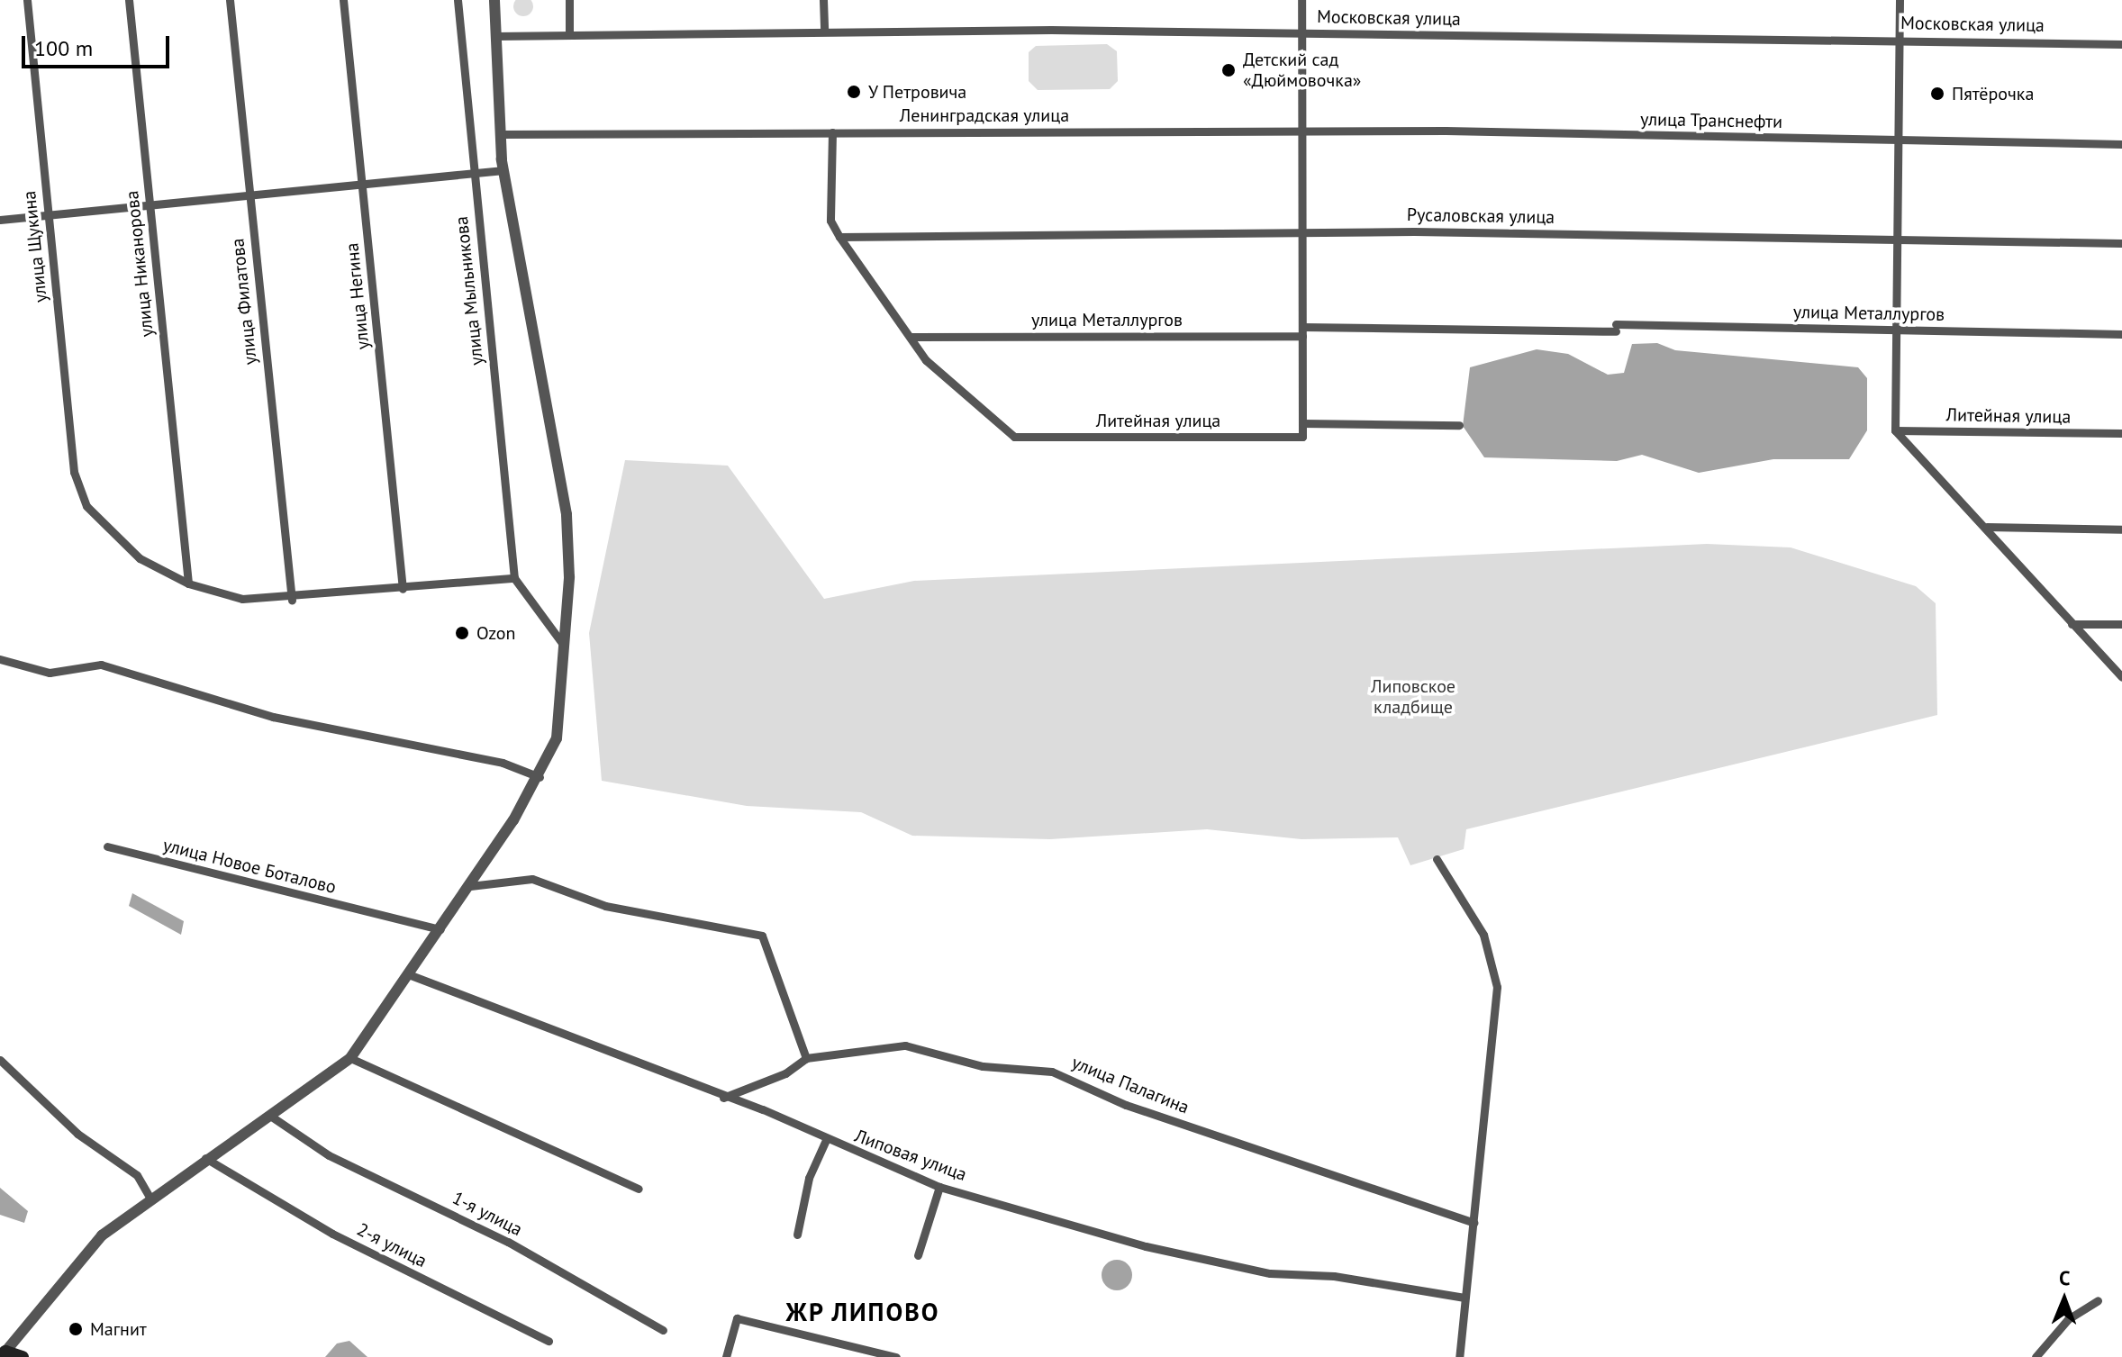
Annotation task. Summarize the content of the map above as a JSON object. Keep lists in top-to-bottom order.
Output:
{
  "streets": {
    "street": [
      "Московская улица",
      "Ленинградская улица",
      "улица Транснефти",
      "Русаловская улица",
      "улица Щукина",
      "улица Никанорова",
      "улица Мыльникова",
      "улица Негина",
      "улица Филатова",
      "улица Металлургов",
      "Литейная улица",
      "улица Новое Боталово",
      "улица Палагина",
      "Липовая улица",
      "1-я улица",
      "2-я улица"
    ]
  },
  "crossings": [
    ["Ленинградская улица", "улица Транснефти"],
    ["улица Щукина", "улица Никанорова"],
    ["улица Металлургов", "Литейная улица"],
    ["улица Палагина", "Липовая улица"]
  ],
  "districts": ["ЖР ЛИПОВО"],
  "parks": ["Липовское кладбище"],
  "places": [
    "Детский сад «Дюймовочка»",
    "У Петровича",
    "Пятёрочка",
    "Ozon",
    "Магнит"
  ],
  "scale_bar": "100 m",
  "north": "top"
}
